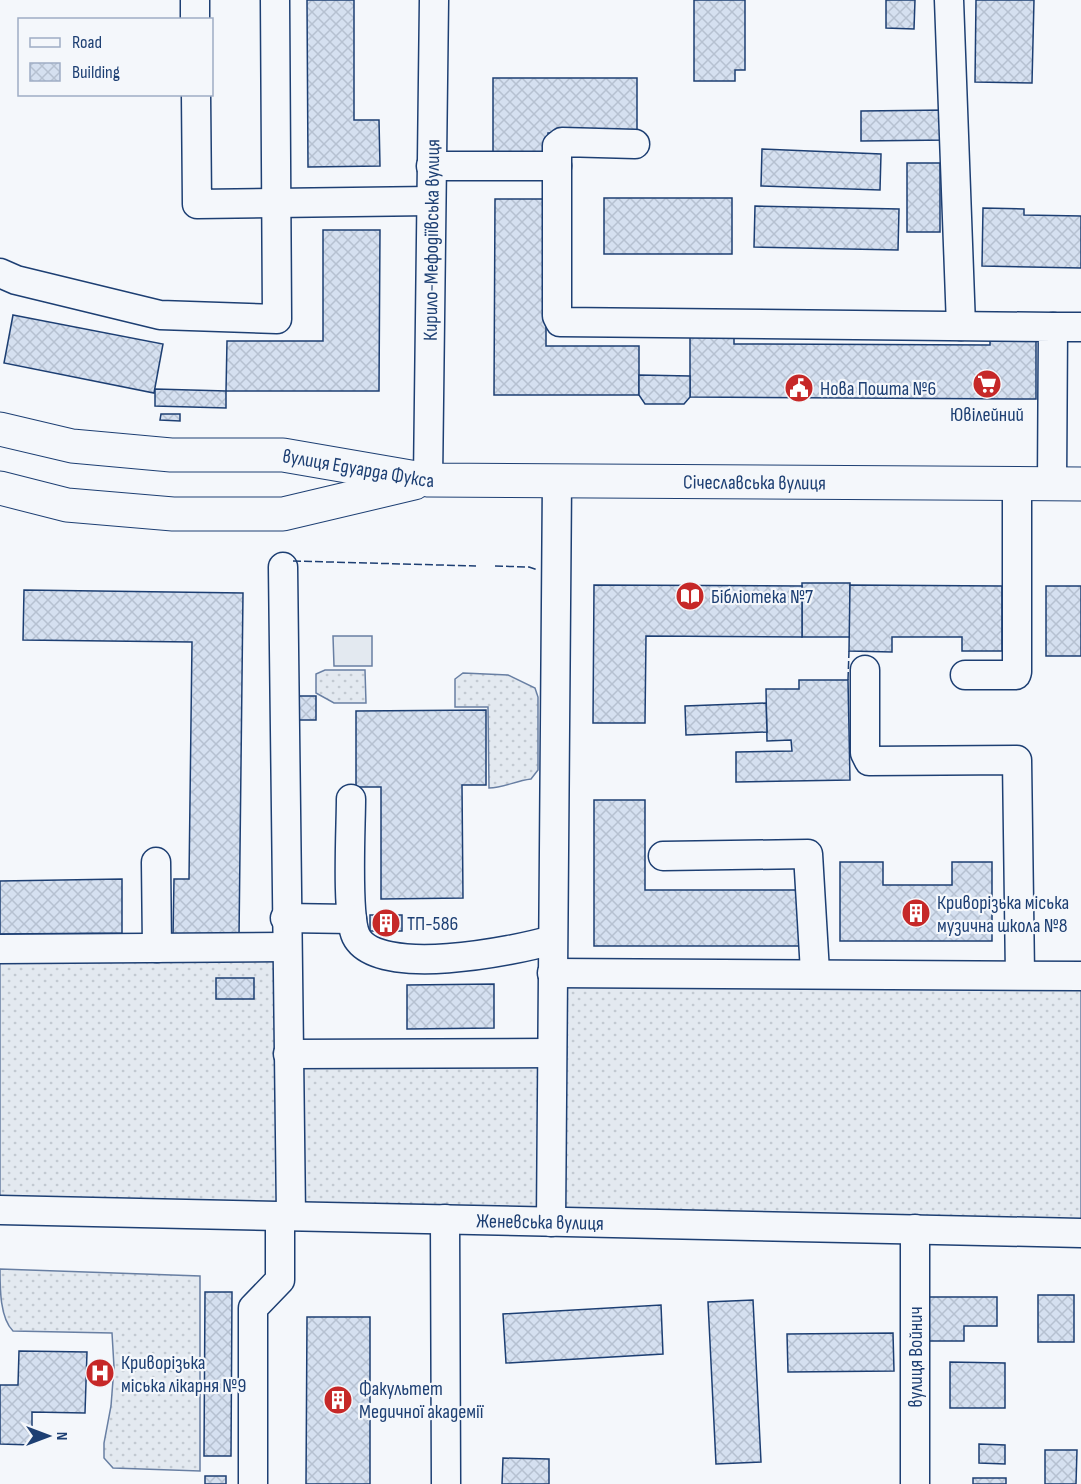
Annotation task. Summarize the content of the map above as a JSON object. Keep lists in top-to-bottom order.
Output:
{
  "streets": {
    "main road": ["вулиця Едуарда Фукса", "Січеславська вулиця"],
    "street": ["Кирило-Мефодіївська вулиця", "Женевська вулиця", "вулиця Войнич"]
  },
  "crossings": [
    ["Кирило-Мефодіївська вулиця", "вулиця Едуарда Фукса"],
    ["Кирило-Мефодіївська вулиця", "Січеславська вулиця"],
    ["вулиця Едуарда Фукса", "Січеславська вулиця"],
    ["Женевська вулиця", "вулиця Войнич"]
  ],
  "places": {
    "supermarket": ["Ювілейний"],
    "public building": ["Нова Пошта №6"],
    "library": ["Бібліотека №7"],
    "building": ["Криворізька міська музична школа №8", "ТП-586", "Факультет Медичної академії"],
    "hospital": ["Криворізька міська лікарня №9"]
  },
  "legend": ["Road", "Building"],
  "north": "right"
}
